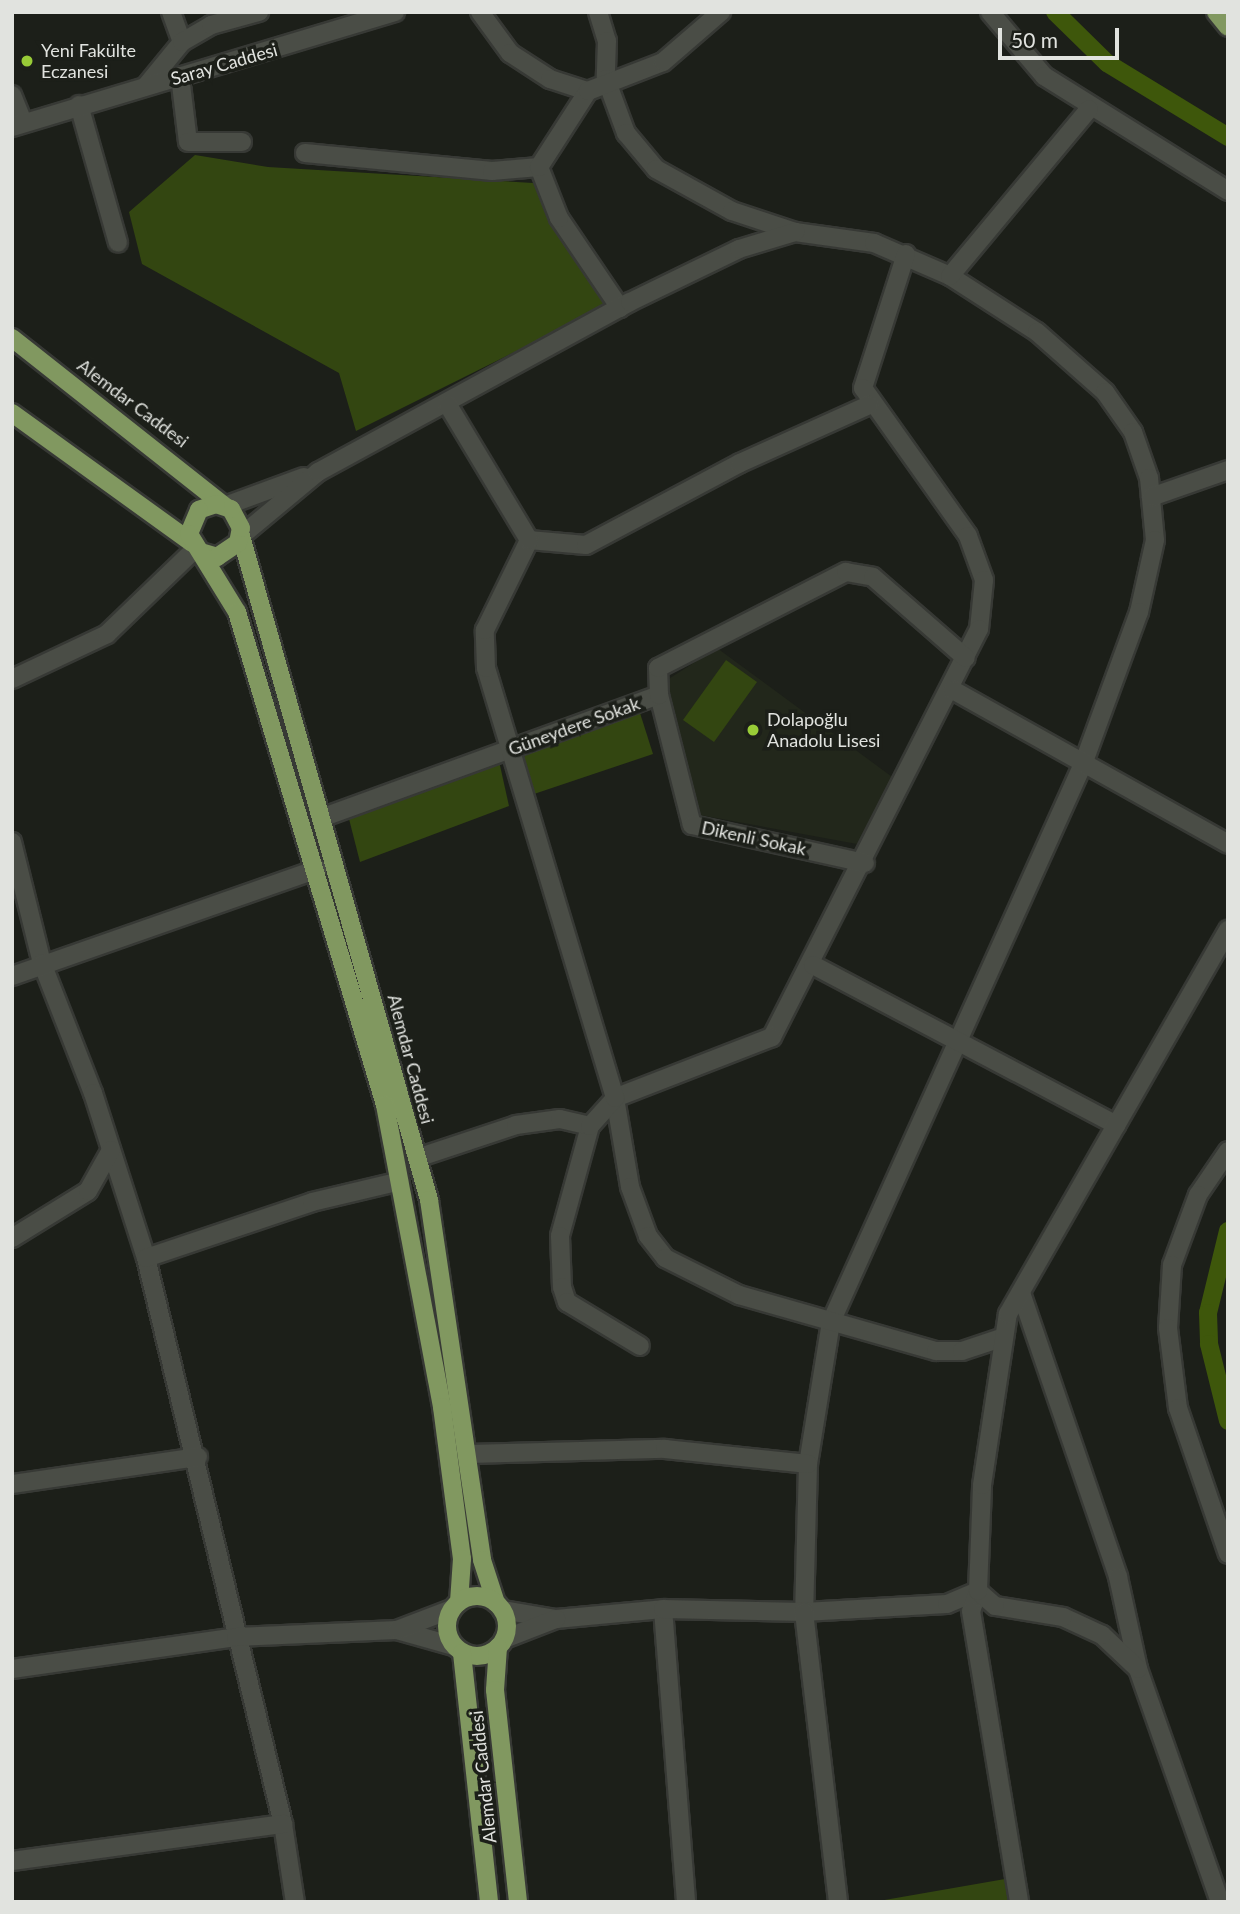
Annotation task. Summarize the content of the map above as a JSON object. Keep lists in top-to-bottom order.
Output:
{
  "streets": {
    "main road": ["Alemdar Caddesi"],
    "street": ["Saray Caddesi", "Güneydere Sokak", "Dikenli Sokak"]
  },
  "crossings": [
    ["Alemdar Caddesi", "Güneydere Sokak"],
    ["Güneydere Sokak", "Dikenli Sokak"]
  ],
  "places": ["Yeni Fakülte Eczanesi", "Dolapoğlu Anadolu Lisesi"],
  "scale_bar": "50 m"
}
